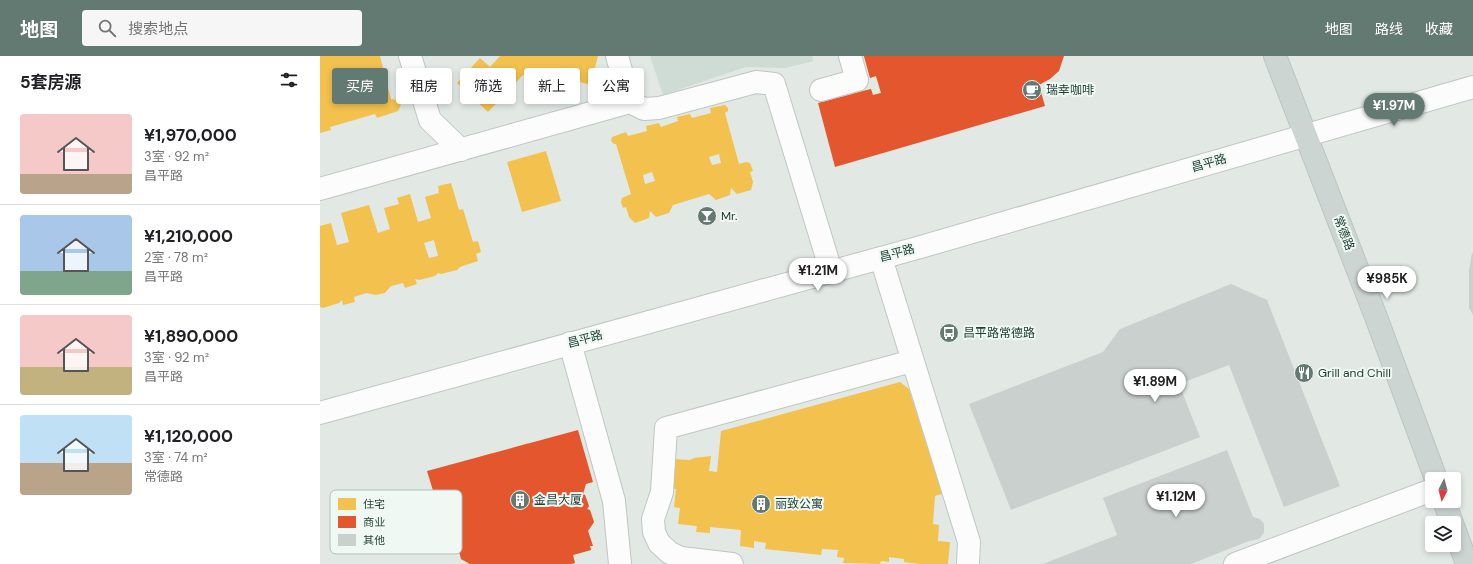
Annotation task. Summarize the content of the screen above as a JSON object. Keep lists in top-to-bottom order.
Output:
{
  "streets": {
    "main road": ["常德路"],
    "street": ["昌平路"]
  },
  "crossings": [
    ["昌平路", "常德路"]
  ],
  "places": {
    "cafe": ["瑞幸咖啡"],
    "bar": ["Mr."],
    "bus stop": ["昌平路常德路"],
    "restaurant": ["Grill and Chill"],
    "building": ["金昌大厦", "丽致公寓"]
  },
  "legend": ["住宅", "商业", "其他"],
  "north": "bottom",
  "page": {
    "header": "地图",
    "search": "搜索地点",
    "nav": ["地图", "路线", "收藏"],
    "heading": "5套房源",
    "chip": [
      "买房",
      "租房",
      "筛选",
      "新上",
      "公寓"
    ],
    "price": [
      "¥1.97M",
      "¥1.21M",
      "¥985K",
      "¥1.89M",
      "¥1.12M"
    ],
    "list": [
      {
        "name": "¥1,970,000",
        "note": "3室 · 92 m² · 昌平路"
      },
      {
        "name": "¥1,210,000",
        "note": "2室 · 78 m² · 昌平路"
      },
      {
        "name": "¥1,890,000",
        "note": "3室 · 92 m² · 昌平路"
      },
      {
        "name": "¥1,120,000",
        "note": "3室 · 74 m² · 常德路"
      }
    ]
  }
}
